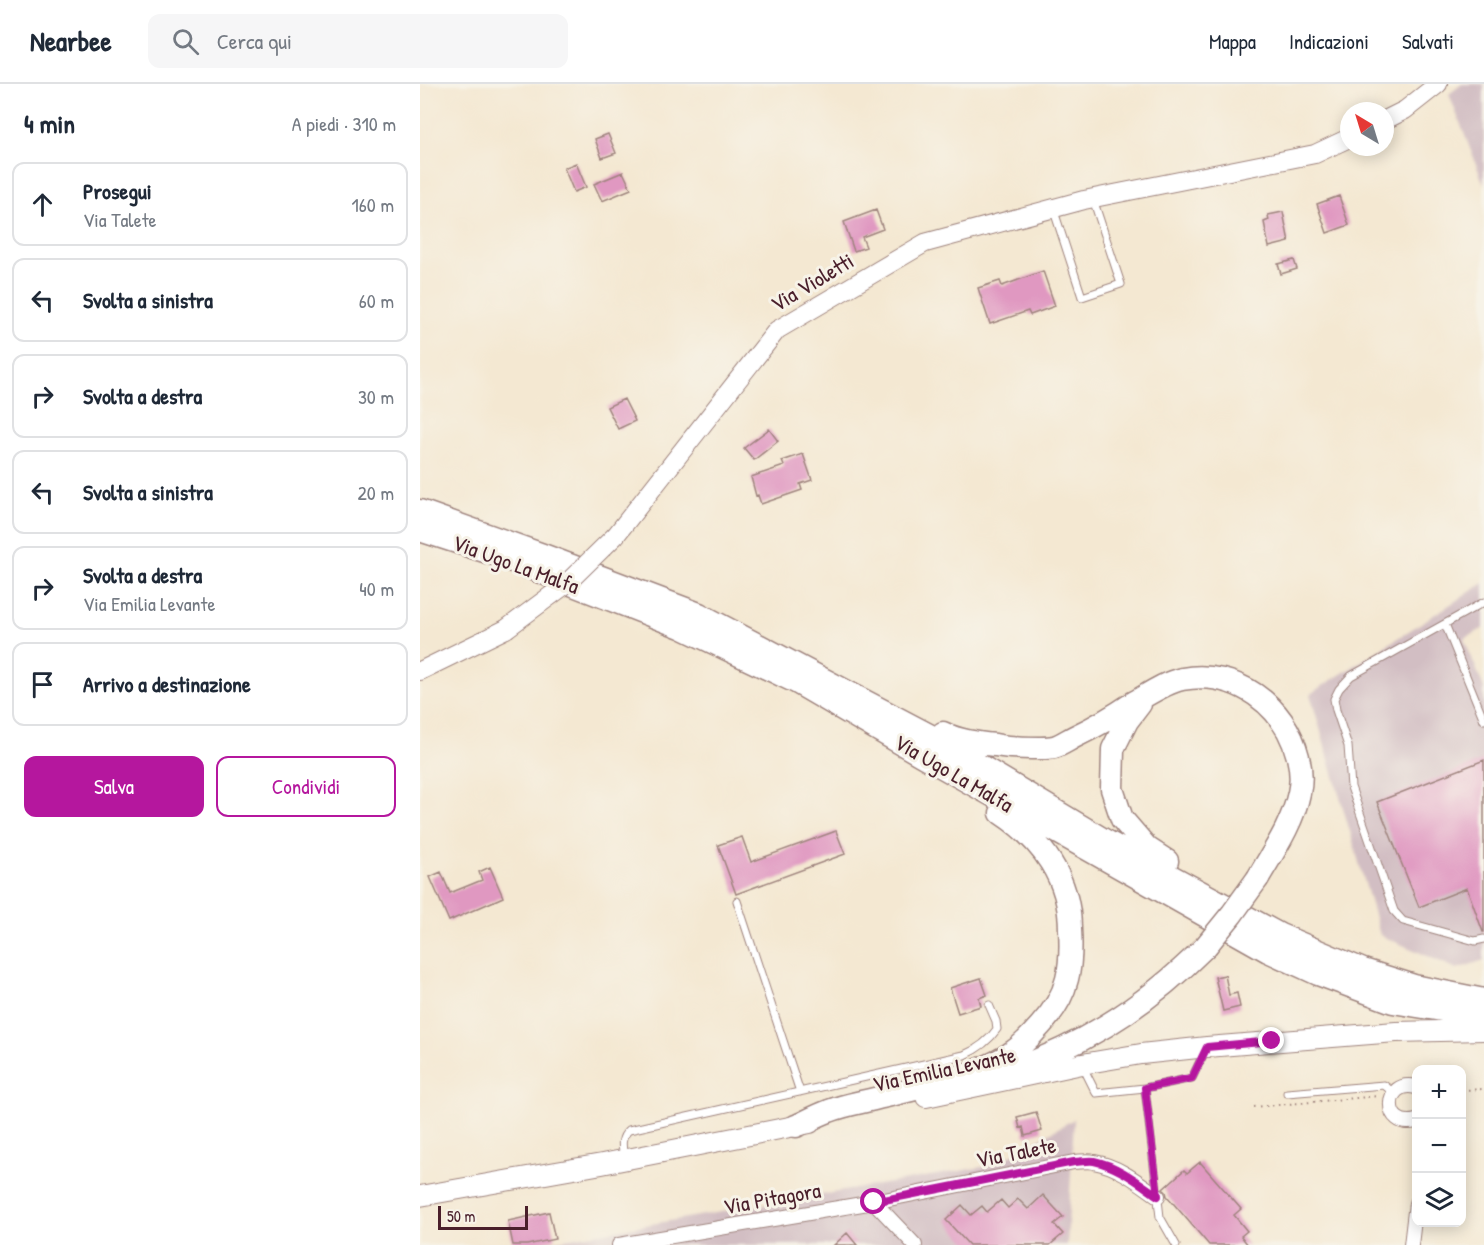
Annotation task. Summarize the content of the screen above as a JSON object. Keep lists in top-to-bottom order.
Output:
{
  "streets": {
    "highway": ["Via Ugo La Malfa"],
    "main road": ["Via Emilia Levante"],
    "street": ["Via Violetti", "Via Talete", "Via Pitagora"]
  },
  "crossings": [
    ["Via Talete", "Via Pitagora"]
  ],
  "scale_bar": "50 m",
  "north": "top left",
  "page": {
    "header": "Nearbee",
    "search": "Cerca qui",
    "nav": ["Mappa", "Indicazioni", "Salvati"],
    "heading": ["4 min", "A piedi · 310 m"],
    "list": [
      ["Prosegui", "Via Talete", "160 m"],
      ["Svolta a sinistra", "60 m"],
      ["Svolta a destra", "30 m"],
      ["Svolta a sinistra", "20 m"],
      ["Svolta a destra", "Via Emilia Levante", "40 m"],
      "Arrivo a destinazione"
    ],
    "buttons": ["Salva", "Condividi"],
    "map_buttons": ["+", "−"],
    "scale": "50 m"
  }
}
